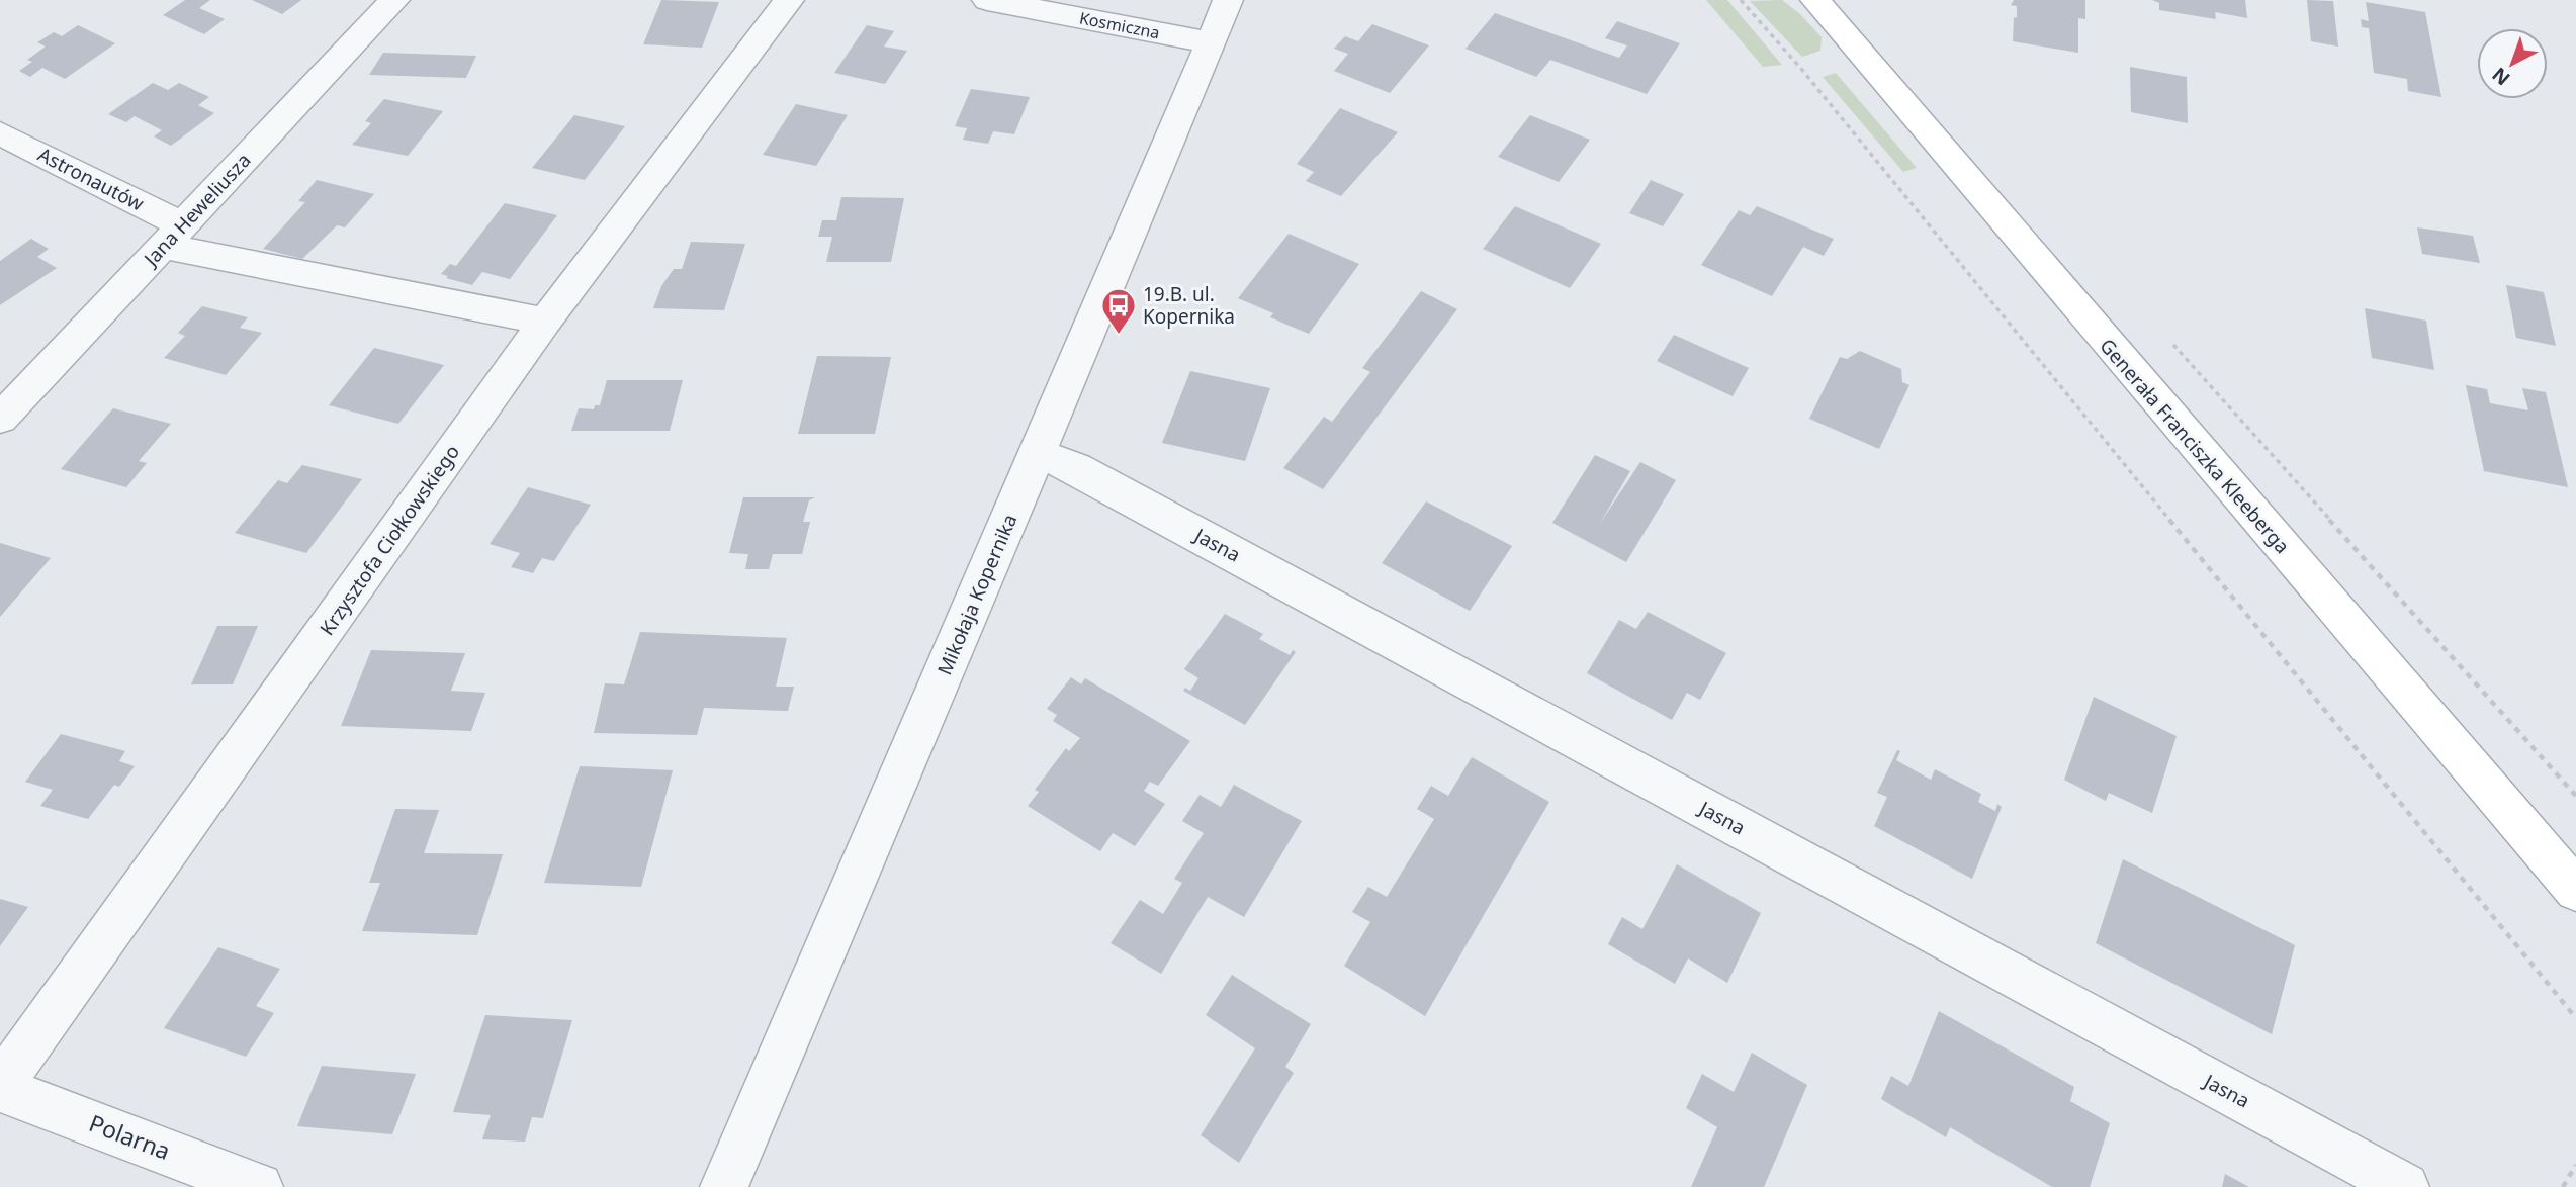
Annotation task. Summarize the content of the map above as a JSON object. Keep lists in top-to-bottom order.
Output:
{
  "streets": {
    "main road": ["Generała Franciszka Kleeberga"],
    "street": [
      "Kosmiczna",
      "Astronautów",
      "Jana Heweliusza",
      "Krzysztofa Ciołkowskiego",
      "Jasna",
      "Mikołaja Kopernika",
      "Polarna"
    ]
  },
  "crossings": [
    ["Kosmiczna", "Mikołaja Kopernika"],
    ["Astronautów", "Jana Heweliusza"],
    ["Astronautów", "Krzysztofa Ciołkowskiego"],
    ["Krzysztofa Ciołkowskiego", "Polarna"],
    ["Jasna", "Mikołaja Kopernika"]
  ],
  "places": {
    "bus stop": ["19.B. ul. Kopernika"]
  },
  "north": "bottom left"
}
